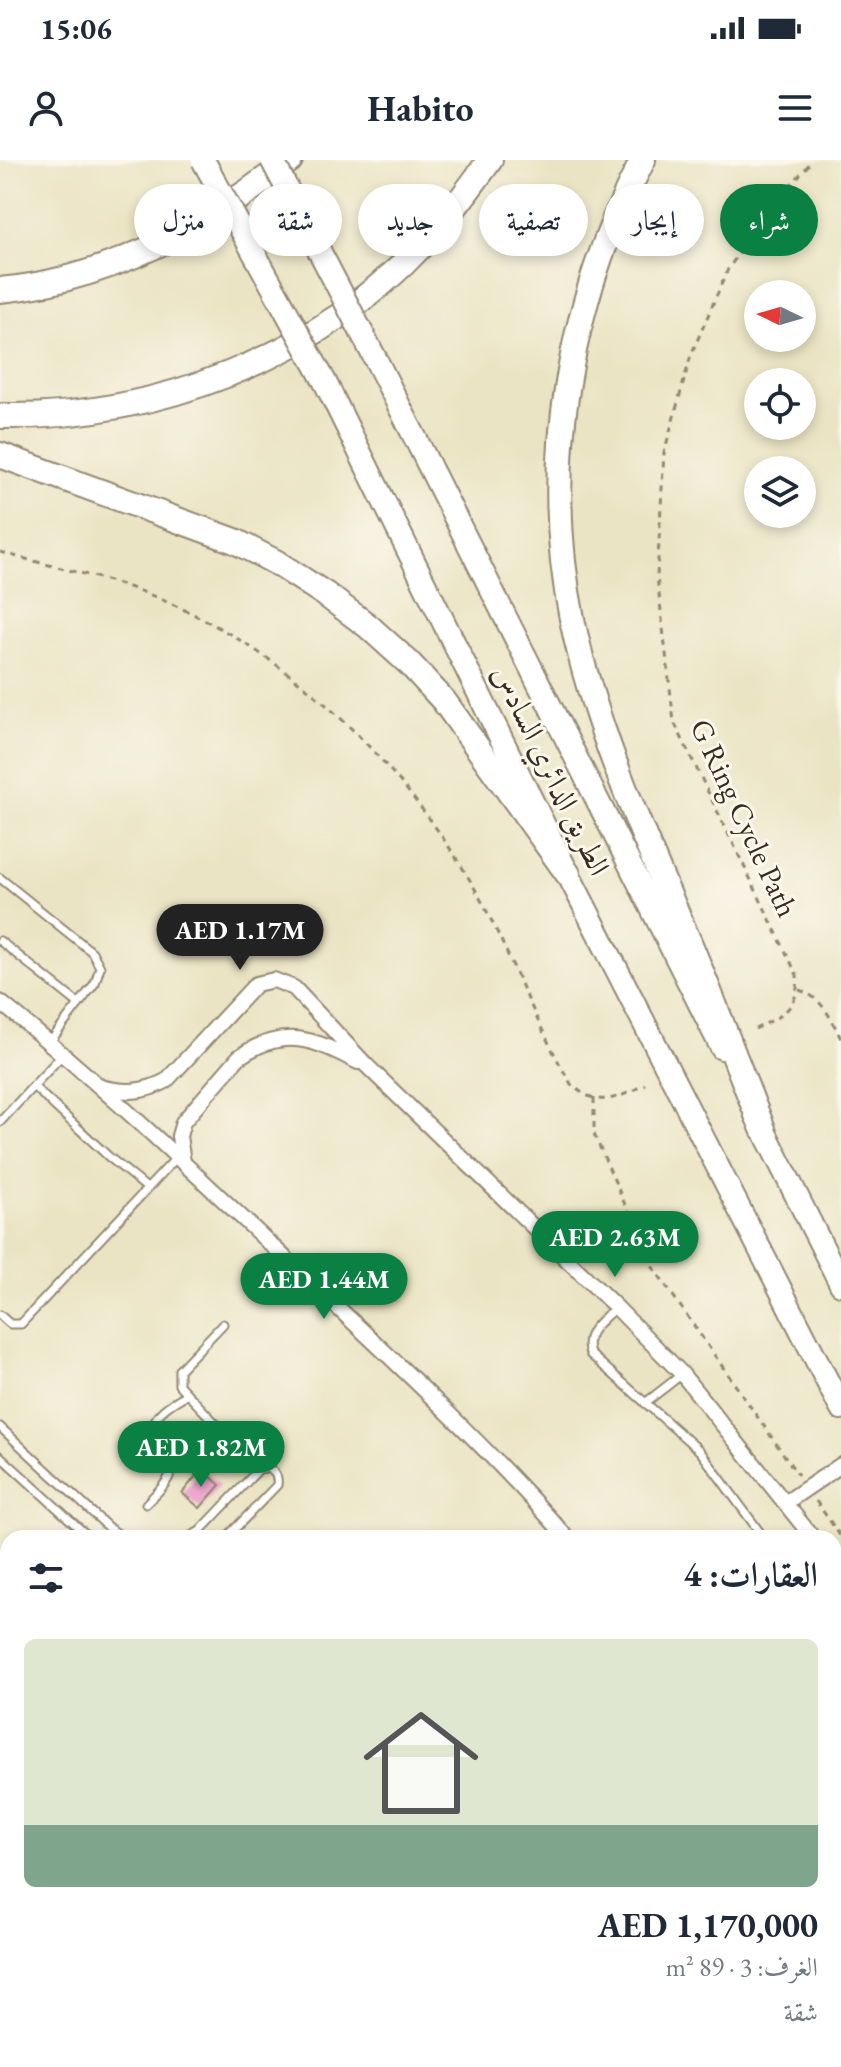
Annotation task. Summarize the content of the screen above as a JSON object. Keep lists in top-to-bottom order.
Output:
{
  "streets": {
    "highway": ["الطريق الدائري السادس"],
    "path": ["G Ring Cycle Path"]
  },
  "north": "left",
  "page": {
    "status": "15:06",
    "header": "Habito",
    "chip": [
      "شراء",
      "إيجار",
      "تصفية",
      "جديد",
      "شقة",
      "منزل"
    ],
    "price": [
      "AED 1.17M",
      "AED 2.63M",
      "AED 1.44M",
      "AED 1.82M"
    ],
    "heading": "العقارات: 4",
    "list": [
      {
        "name": "AED 1,170,000",
        "note": "الغرف: 3 · 89 m² · شقة"
      }
    ]
  }
}
